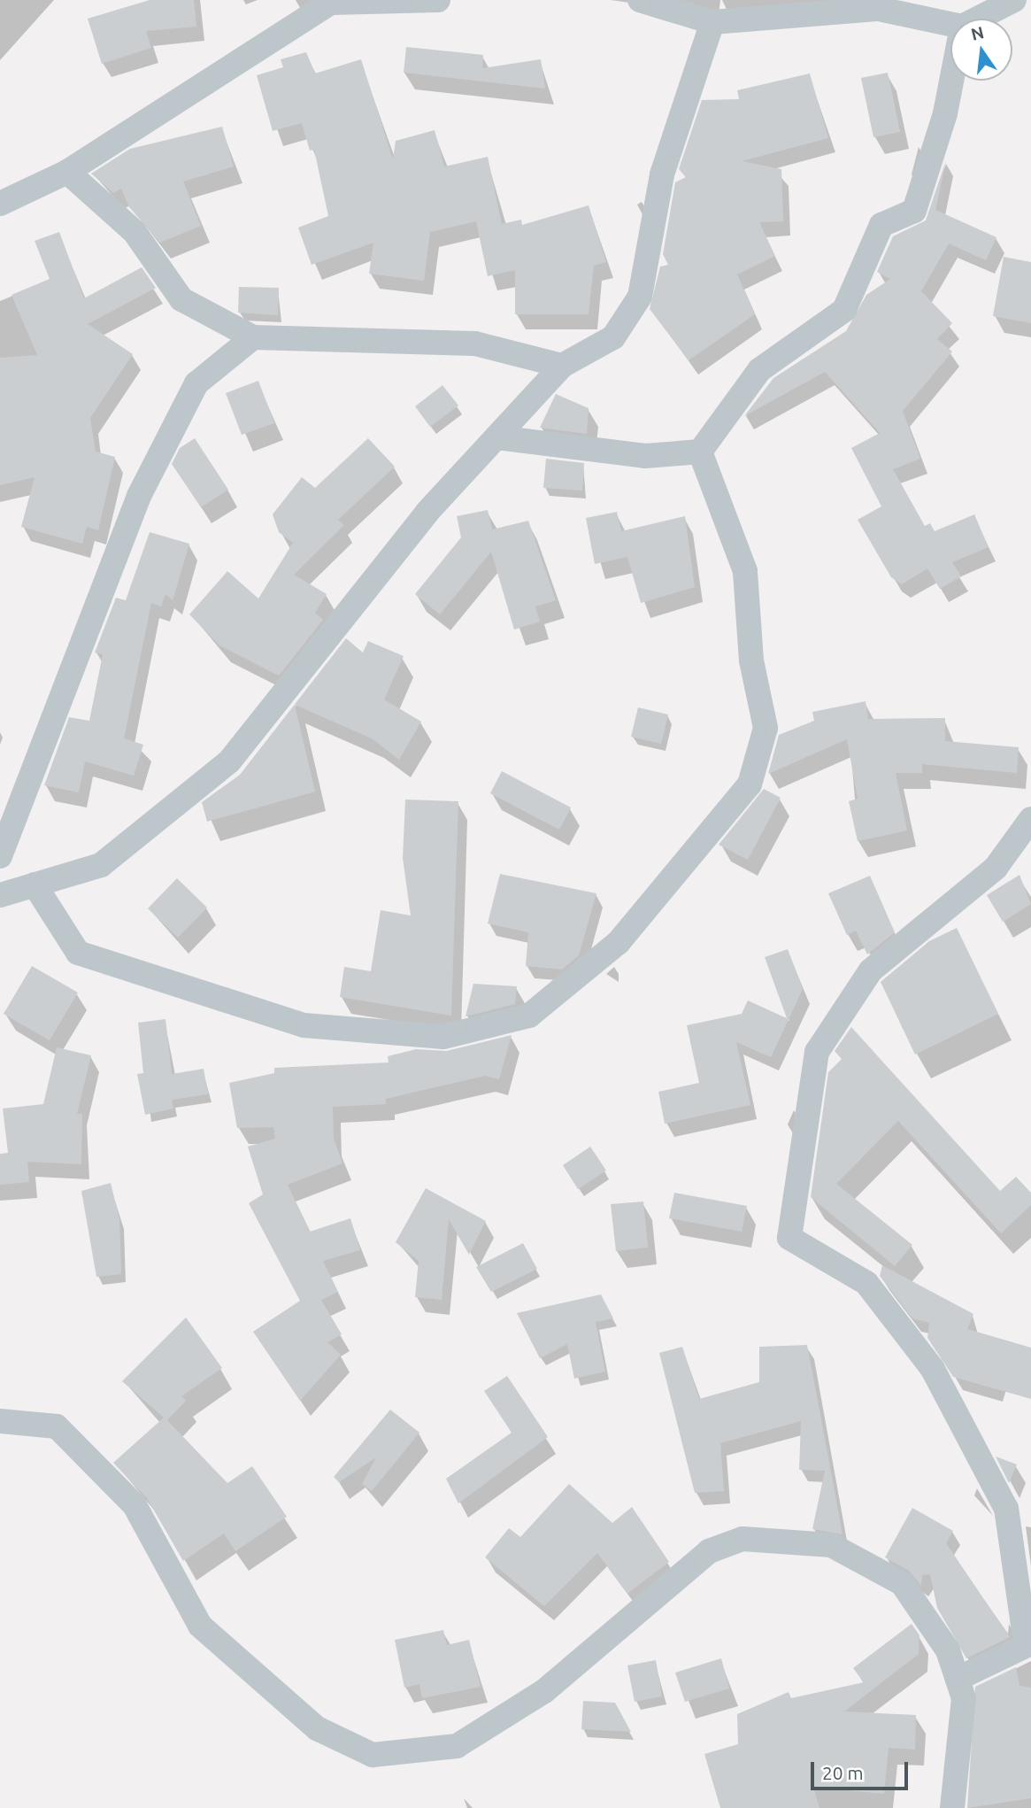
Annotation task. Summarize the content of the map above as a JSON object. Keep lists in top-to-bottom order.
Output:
{
  "scale_bar": "20 m",
  "north": "top"
}
